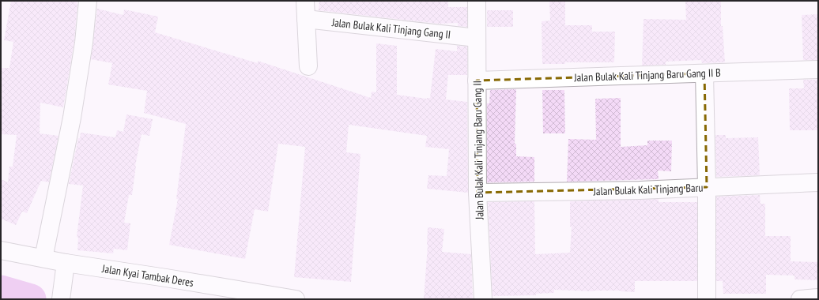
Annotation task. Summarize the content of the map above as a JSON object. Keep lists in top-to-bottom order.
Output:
{
  "streets": {
    "street": [
      "Jalan Bulak Kali Tinjang Gang II",
      "Jalan Bulak Kali Tinjang Baru Gang II B",
      "Jalan Bulak Kali Tinjang Baru Gang II",
      "Jalan Bulak Kali Tinjang Baru",
      "Jalan Kyai Tambak Deres"
    ]
  },
  "crossings": [
    ["Jalan Bulak Kali Tinjang Gang II", "Jalan Bulak Kali Tinjang Baru Gang II"],
    ["Jalan Bulak Kali Tinjang Baru Gang II B", "Jalan Bulak Kali Tinjang Baru Gang II"],
    ["Jalan Bulak Kali Tinjang Baru Gang II", "Jalan Bulak Kali Tinjang Baru"]
  ]
}
